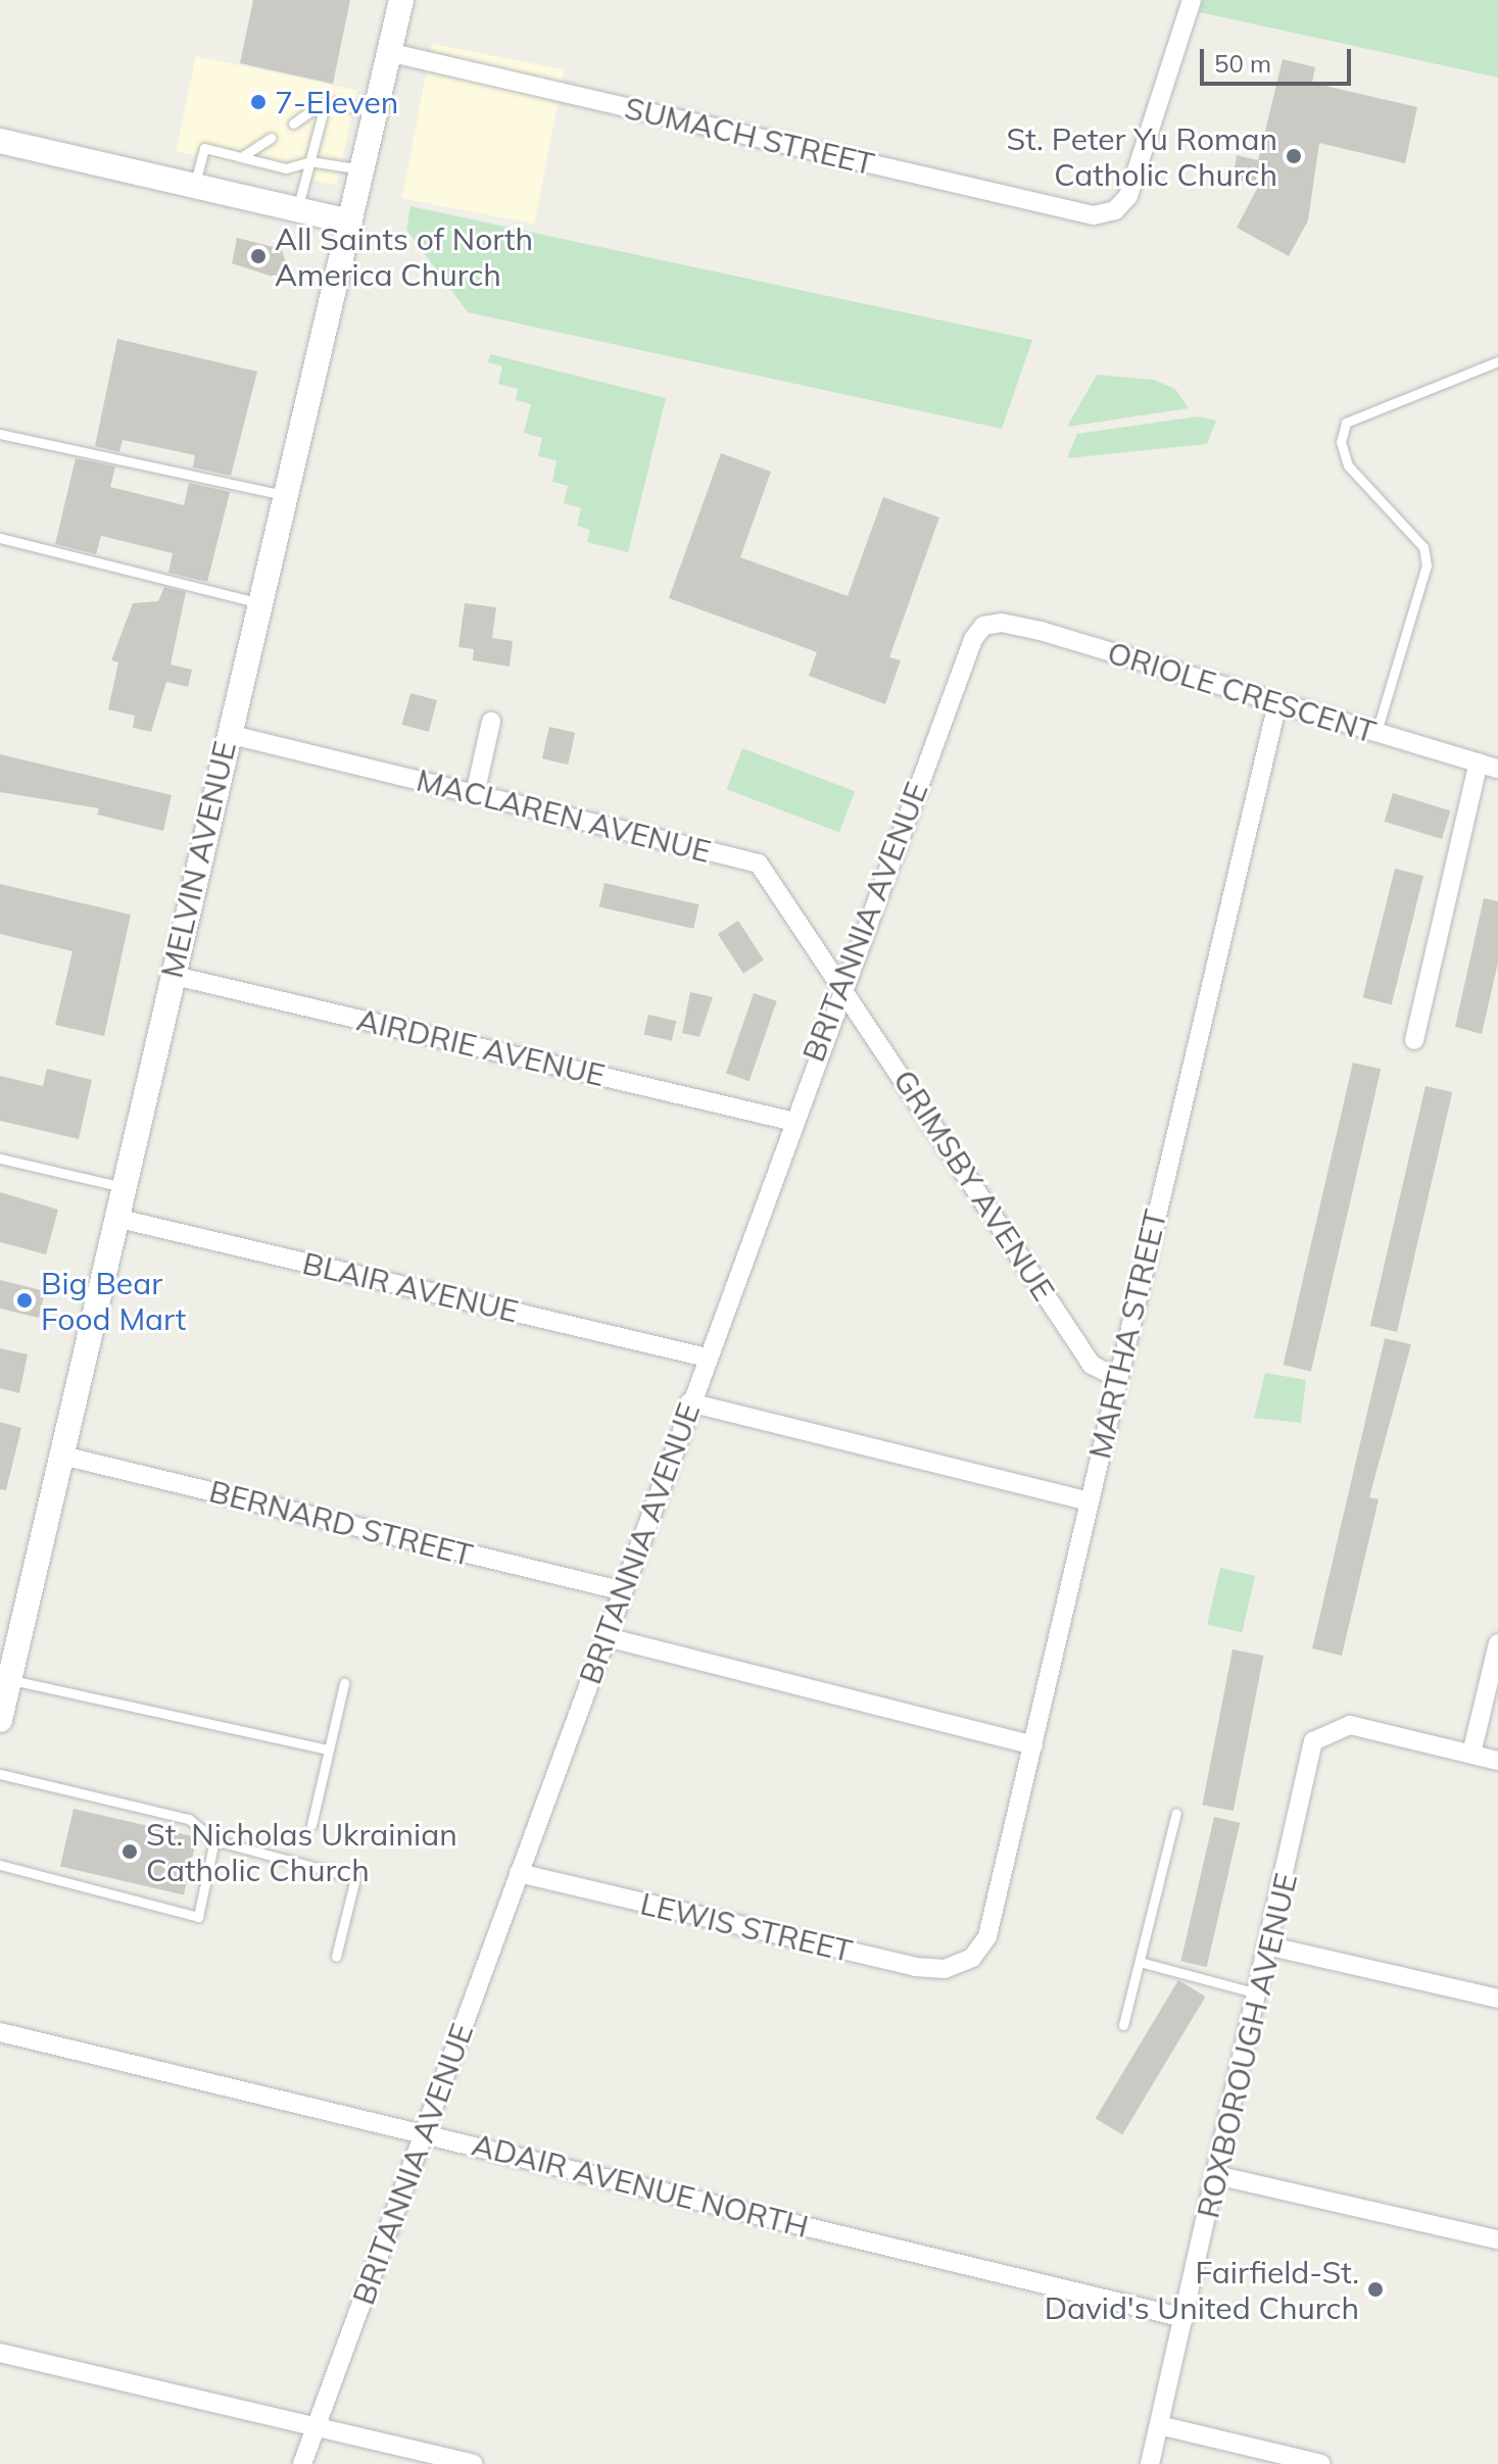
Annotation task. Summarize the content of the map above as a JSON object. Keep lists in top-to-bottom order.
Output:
{
  "streets": {
    "street": [
      "SUMACH STREET",
      "ORIOLE CRESCENT",
      "MACLAREN AVENUE",
      "MELVIN AVENUE",
      "BRITANNIA AVENUE",
      "AIRDRIE AVENUE",
      "GRIMSBY AVENUE",
      "BLAIR AVENUE",
      "MARTHA STREET",
      "BERNARD STREET",
      "LEWIS STREET",
      "ROXBOROUGH AVENUE",
      "ADAIR AVENUE NORTH"
    ]
  },
  "crossings": [
    ["SUMACH STREET", "MELVIN AVENUE"],
    ["ORIOLE CRESCENT", "BRITANNIA AVENUE"],
    ["ORIOLE CRESCENT", "MARTHA STREET"],
    ["MACLAREN AVENUE", "MELVIN AVENUE"],
    ["MACLAREN AVENUE", "BRITANNIA AVENUE"],
    ["MACLAREN AVENUE", "GRIMSBY AVENUE"],
    ["MELVIN AVENUE", "AIRDRIE AVENUE"],
    ["MELVIN AVENUE", "BLAIR AVENUE"],
    ["MELVIN AVENUE", "BERNARD STREET"],
    ["BRITANNIA AVENUE", "AIRDRIE AVENUE"],
    ["BRITANNIA AVENUE", "GRIMSBY AVENUE"],
    ["BRITANNIA AVENUE", "BLAIR AVENUE"],
    ["BRITANNIA AVENUE", "BERNARD STREET"],
    ["BRITANNIA AVENUE", "LEWIS STREET"],
    ["BRITANNIA AVENUE", "ADAIR AVENUE NORTH"],
    ["GRIMSBY AVENUE", "MARTHA STREET"],
    ["MARTHA STREET", "LEWIS STREET"],
    ["ROXBOROUGH AVENUE", "ADAIR AVENUE NORTH"]
  ],
  "places": [
    "7-Eleven",
    "St. Peter Yu Roman Catholic Church",
    "All Saints of North America Church",
    "Big Bear Food Mart",
    "St. Nicholas Ukrainian Catholic Church",
    "Fairfield-St. David's United Church"
  ],
  "scale_bar": "50 m"
}
